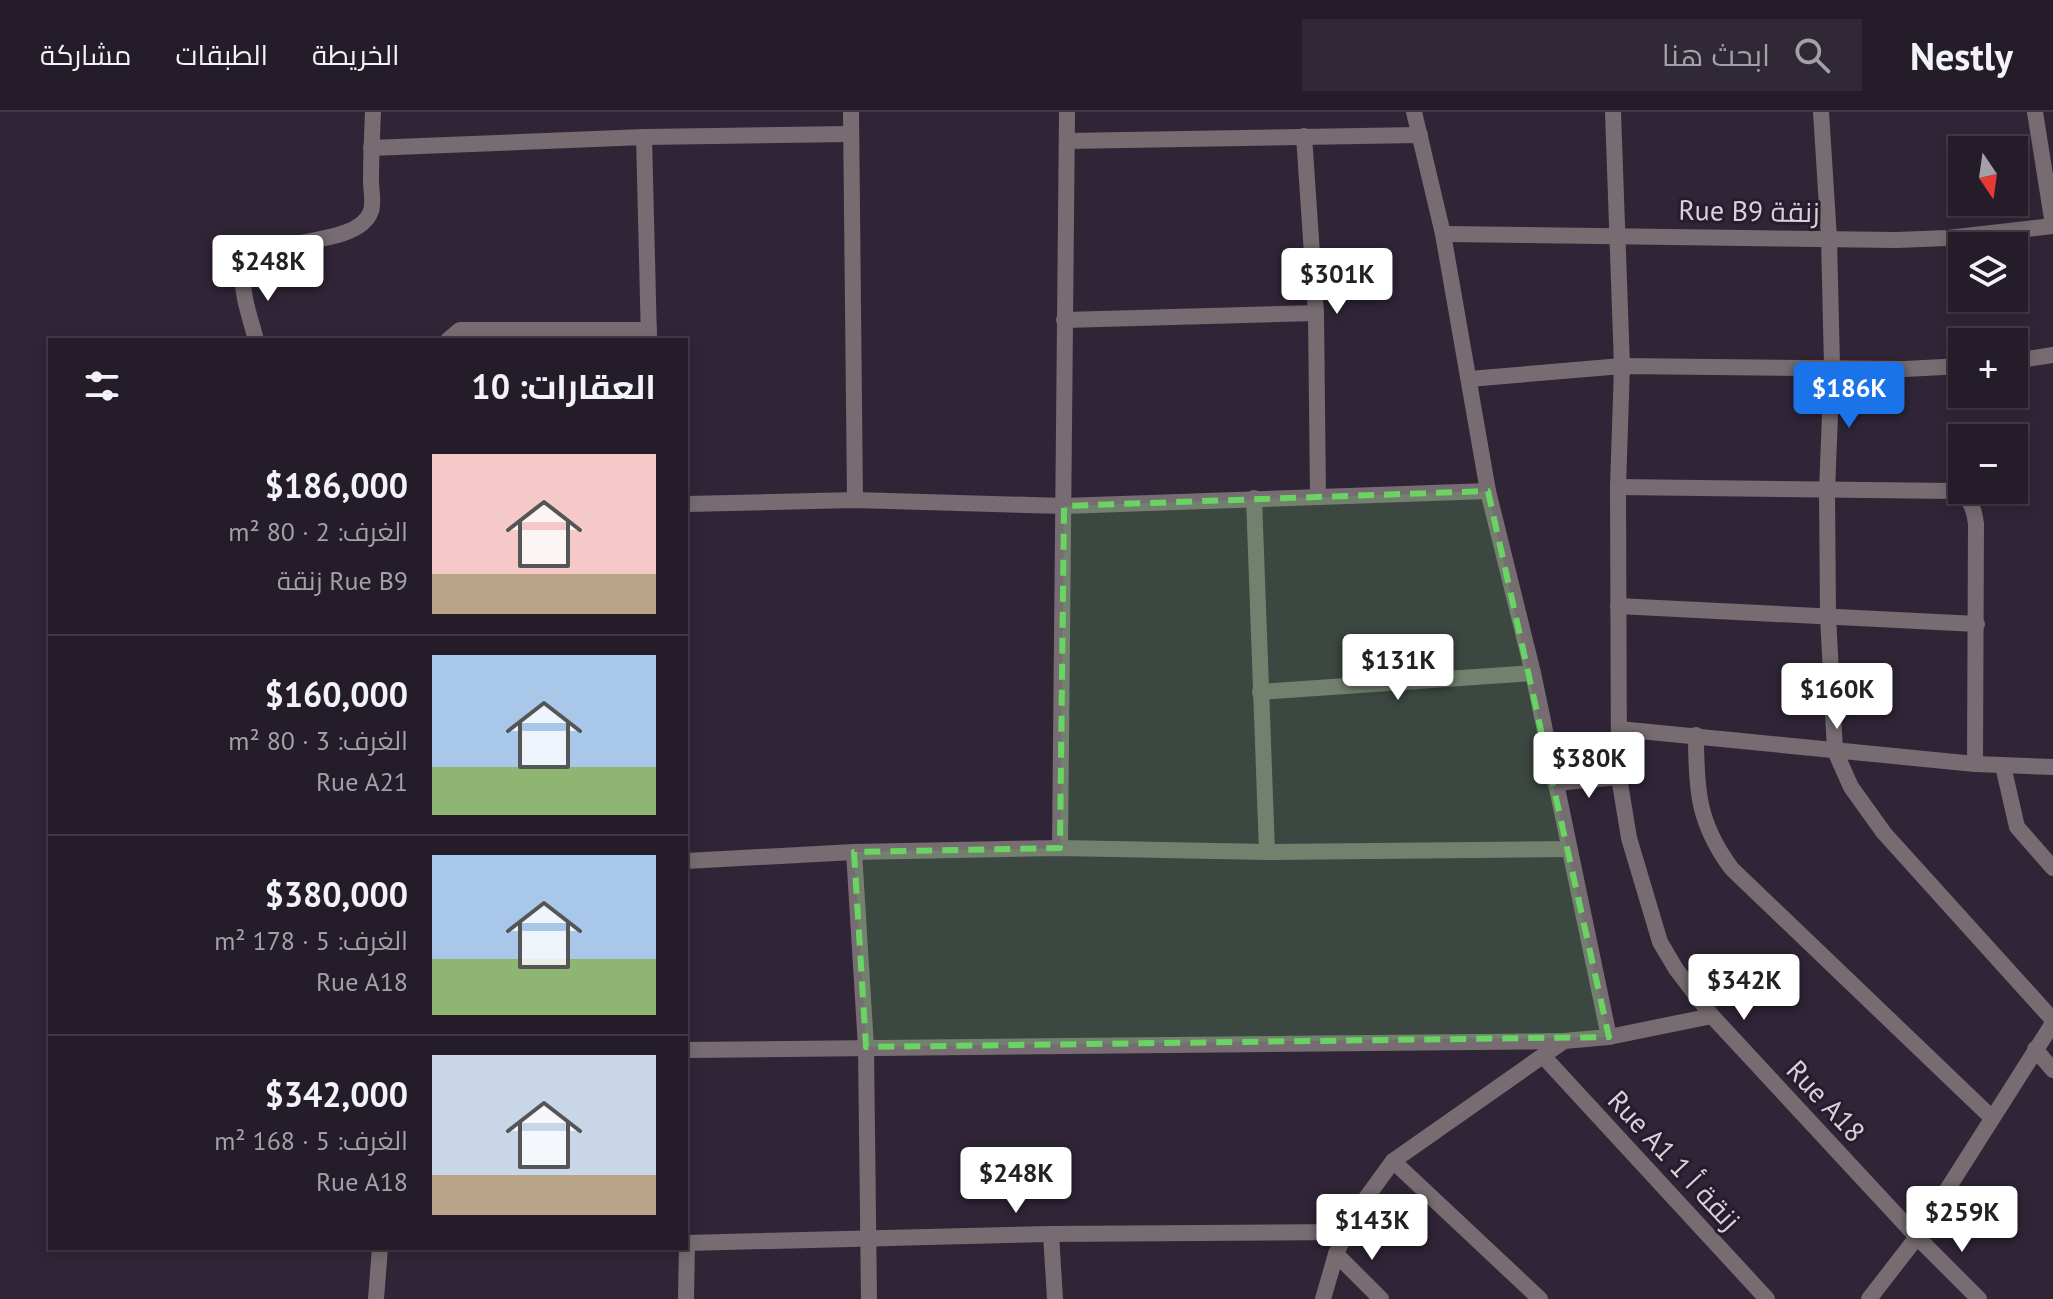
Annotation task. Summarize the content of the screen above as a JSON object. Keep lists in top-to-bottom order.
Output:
{
  "streets": {
    "street": ["Rue B9 زنقة", "Rue A18", "Rue A1 زنقة أ 1"]
  },
  "crossings": [
    ["Rue B9 زنقة", "Rue A18"]
  ],
  "north": "bottom",
  "page": {
    "header": "Nestly",
    "search": "ابحث هنا",
    "nav": ["الخريطة", "الطبقات", "مشاركة"],
    "map_buttons": ["+", "−"],
    "price": [
      "$248K",
      "$301K",
      "$186K",
      "$131K",
      "$160K",
      "$380K",
      "$342K",
      "$248K",
      "$259K",
      "$143K"
    ],
    "heading": "العقارات: 10",
    "list": [
      {
        "name": "$186,000",
        "note": "الغرف: 2 · 80 m² · Rue B9 زنقة"
      },
      {
        "name": "$160,000",
        "note": "الغرف: 3 · 80 m² · Rue A21"
      },
      {
        "name": "$380,000",
        "note": "الغرف: 5 · 178 m² · Rue A18"
      },
      {
        "name": "$342,000",
        "note": "الغرف: 5 · 168 m² · Rue A18"
      }
    ]
  }
}
